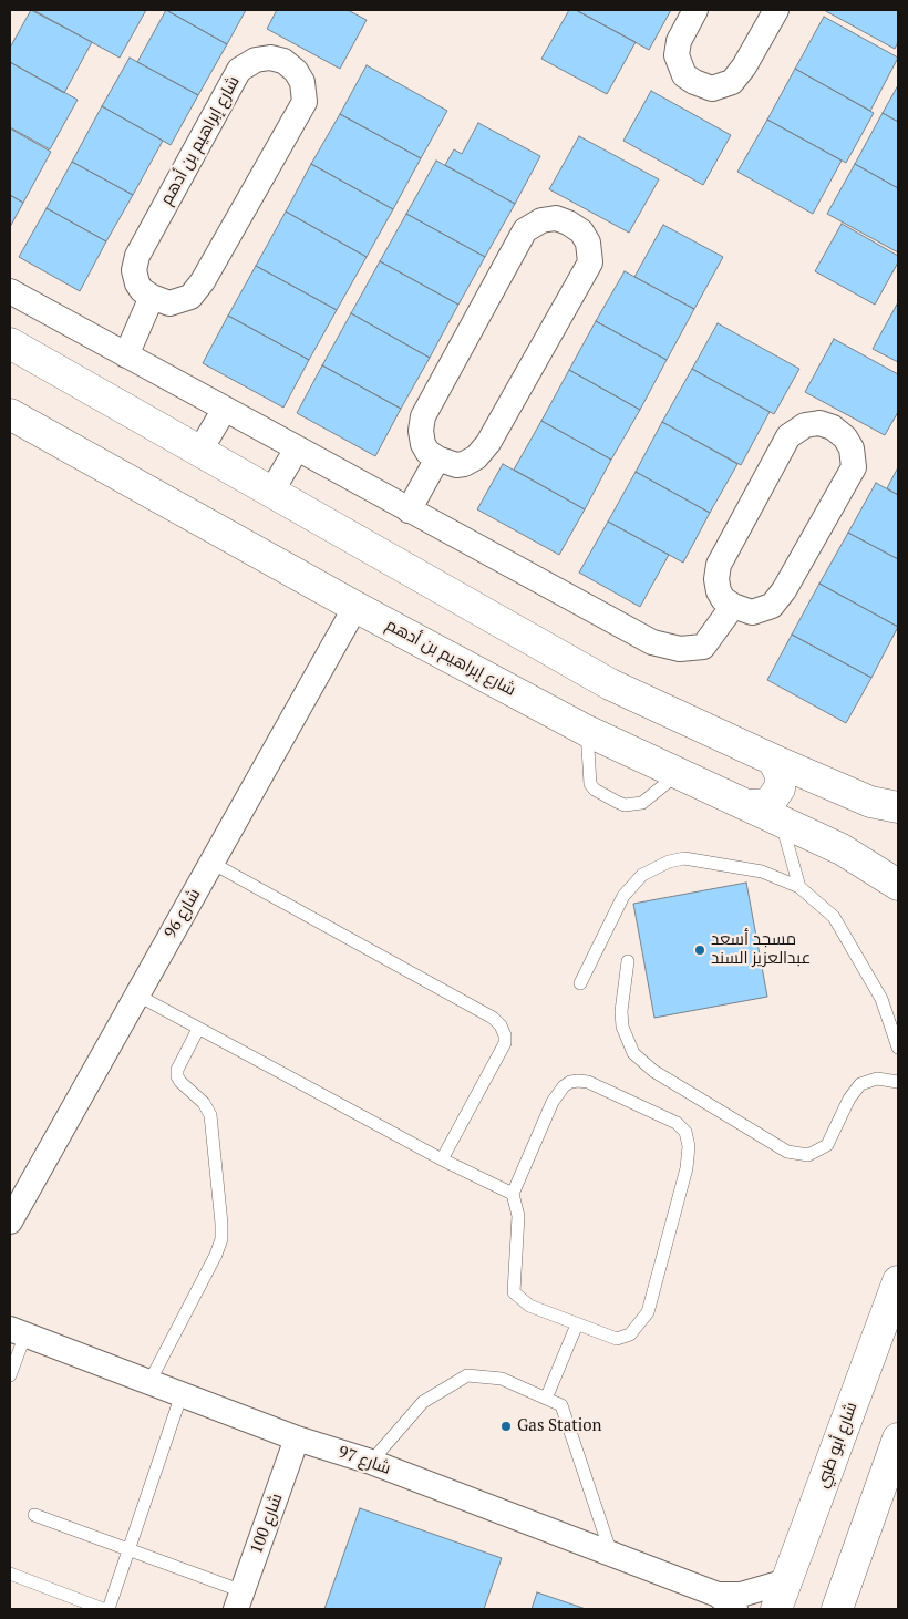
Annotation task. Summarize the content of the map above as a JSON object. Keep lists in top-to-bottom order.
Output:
{
  "streets": {
    "street": [
      "شارع إبراهيم بن أدهم",
      "شارع 96",
      "شارع أبو ظبي",
      "شارع 97",
      "شارع 100"
    ]
  },
  "crossings": [
    ["شارع إبراهيم بن أدهم", "شارع 96"],
    ["شارع أبو ظبي", "شارع 97"],
    ["شارع 97", "شارع 100"]
  ],
  "places": ["مسجد أسعد عبدالعزيز السند", "Gas Station"]
}
